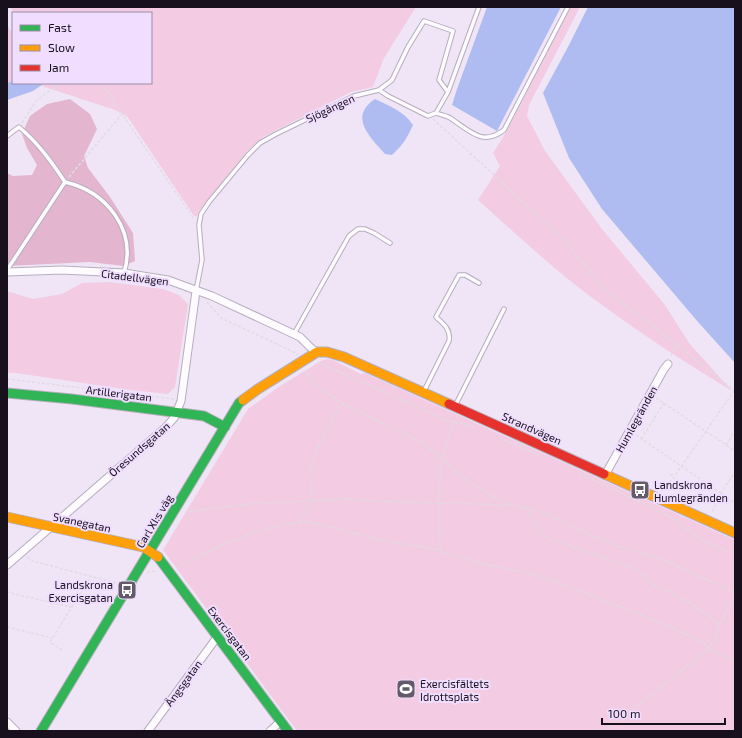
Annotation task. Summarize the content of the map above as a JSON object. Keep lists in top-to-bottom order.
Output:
{
  "streets": {
    "street": [
      "Citadellvägen",
      "Artillerigatan",
      "Humlegränden",
      "Strandvägen",
      "Öresundsgatan",
      "Carl XI:s väg",
      "Svanegatan",
      "Exercisgatan",
      "Ängsgatan"
    ],
    "lane": ["Sjögången"]
  },
  "crossings": [
    ["Citadellvägen", "Strandvägen"],
    ["Citadellvägen", "Öresundsgatan"],
    ["Citadellvägen", "Carl XI:s väg"],
    ["Artillerigatan", "Öresundsgatan"],
    ["Artillerigatan", "Carl XI:s väg"],
    ["Humlegränden", "Strandvägen"],
    ["Strandvägen", "Carl XI:s väg"],
    ["Öresundsgatan", "Svanegatan"],
    ["Carl XI:s väg", "Svanegatan"],
    ["Carl XI:s väg", "Exercisgatan"],
    ["Svanegatan", "Exercisgatan"],
    ["Exercisgatan", "Ängsgatan"]
  ],
  "places": {
    "bus stop": ["Landskrona Humlegränden", "Landskrona Exercisgatan"],
    "sports": ["Exercisfältets Idrottsplats"]
  },
  "legend": ["Fast", "Slow", "Jam"],
  "scale_bar": "100 m"
}
